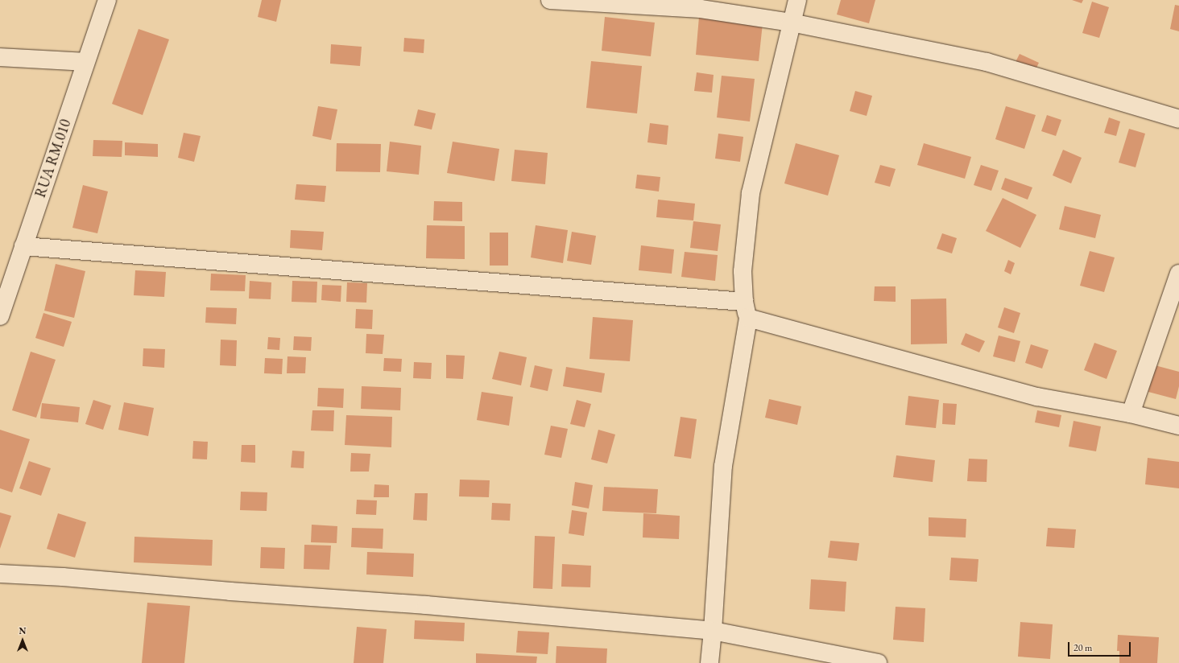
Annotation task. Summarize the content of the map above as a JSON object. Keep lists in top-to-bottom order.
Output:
{
  "streets": {
    "street": ["RUA RM.010"]
  },
  "scale_bar": "20 m",
  "north": "top"
}
